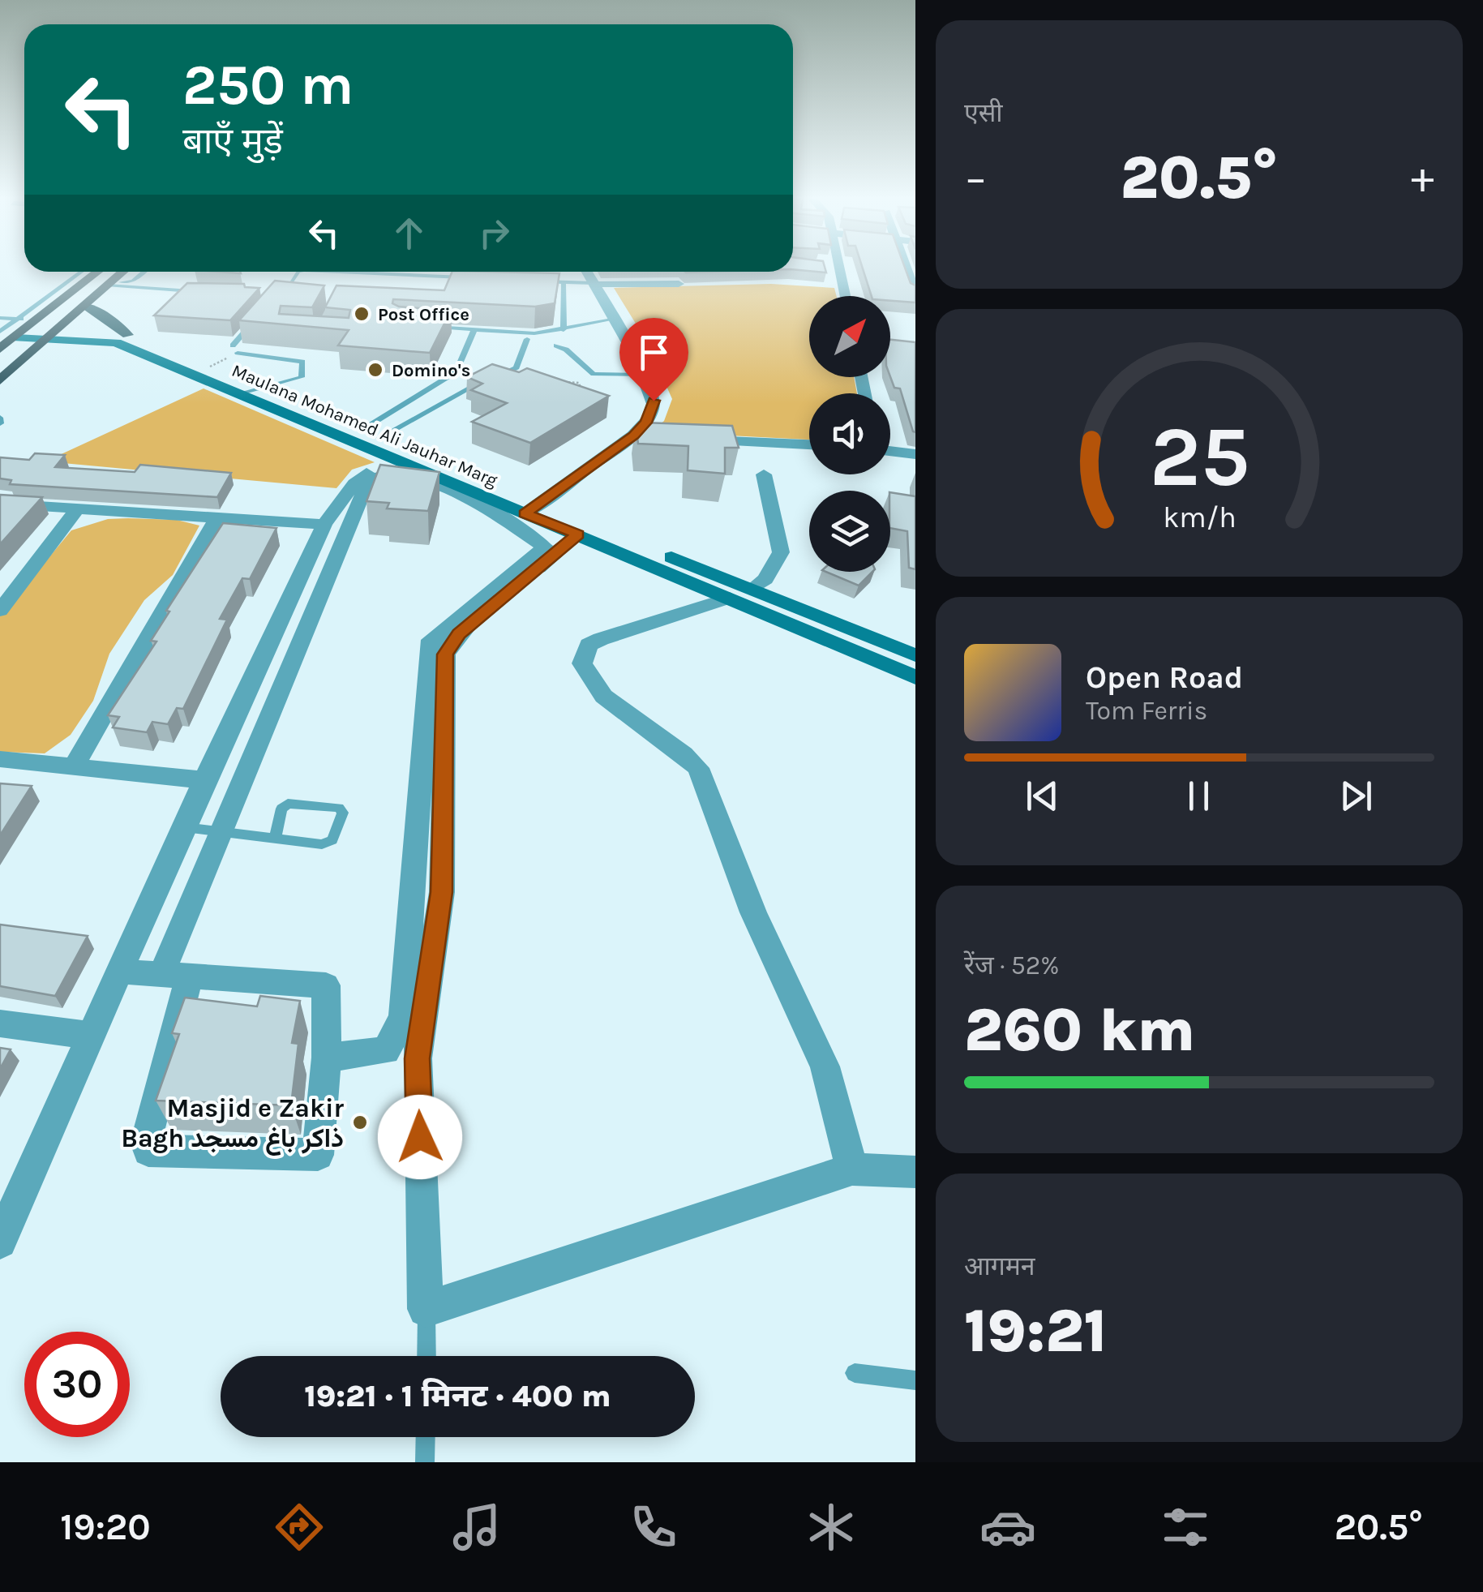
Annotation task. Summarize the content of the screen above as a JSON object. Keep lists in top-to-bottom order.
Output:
{
  "streets": {
    "main road": ["Maulana Mohamed Ali Jauhar Marg"]
  },
  "places": ["Post Office", "Domino's", "Masjid e Zakir Bagh ذاکر باغ مسجد"],
  "north": "top right",
  "page": {
    "tile": [
      "एसी",
      ["रेंज · 52%", "260 km"],
      ["आगमन", "19:21"]
    ],
    "turn": ["250 m", "बाएँ मुड़ें"],
    "heat": ["−", "20.5°", "+"],
    "song": ["Open Road", "Tom Ferris"],
    "limit": "30",
    "trip": "19:21 · 1 मिनट · 400 m",
    "tabs": ["19:20", "20.5°"],
    "gauge": ["25", "km/h"]
  }
}
